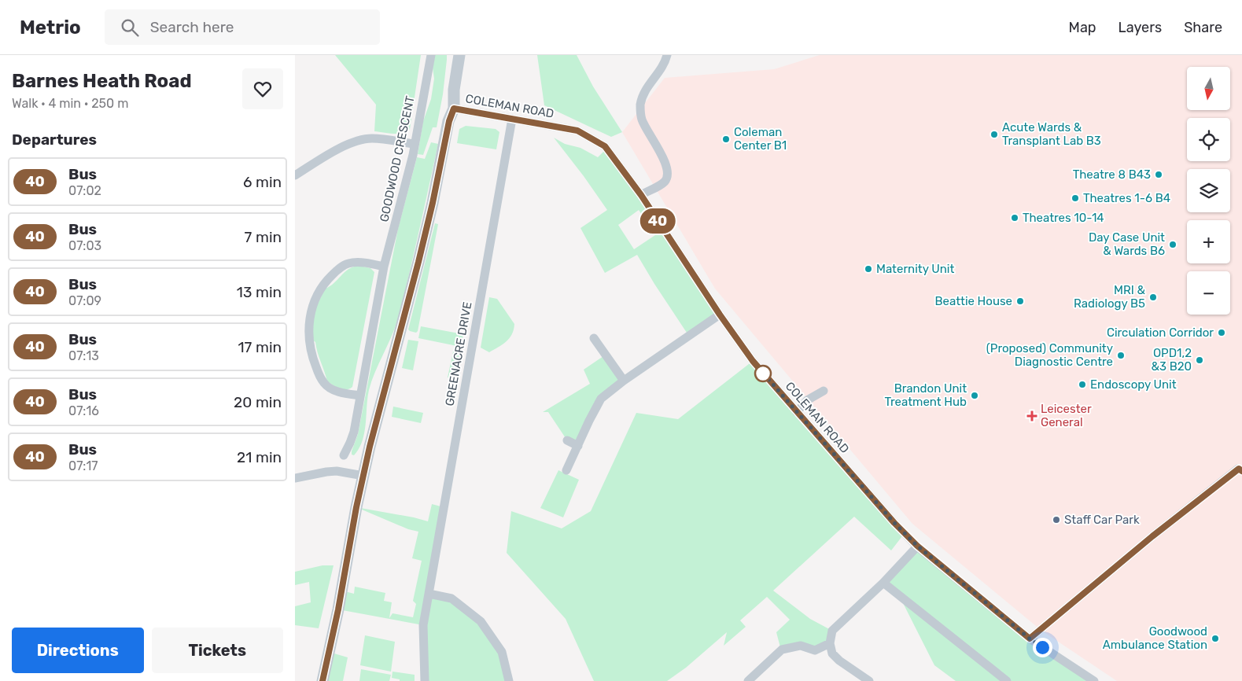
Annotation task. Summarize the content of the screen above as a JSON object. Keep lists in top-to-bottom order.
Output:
{
  "streets": {
    "street": ["COLEMAN ROAD", "GOODWOOD CRESCENT", "GREENACRE DRIVE"]
  },
  "crossings": [
    ["COLEMAN ROAD", "GREENACRE DRIVE"]
  ],
  "places": {
    "other": [
      "Acute Wards & Transplant Lab B3",
      "Coleman Center B1",
      "Theatre 8 B43",
      "Theatres 1-6 B4",
      "Theatres 10-14",
      "Day Case Unit & Wards B6",
      "Maternity Unit",
      "MRI & Radiology B5",
      "Beattie House",
      "Circulation Corridor",
      "(Proposed) Community Diagnostic Centre",
      "OPD1,2 &3 B20",
      "Endoscopy Unit",
      "Brandon Unit Treatment Hub",
      "Staff Car Park",
      "Goodwood Ambulance Station"
    ],
    "health": ["Leicester General"]
  },
  "lines": ["bus line 40"],
  "north": "bottom",
  "page": {
    "header": "Metrio",
    "search": "Search here",
    "nav": ["Map", "Layers", "Share"],
    "heading": [
      ["Barnes Heath Road", "Walk · 4 min · 250 m"],
      "Departures"
    ],
    "on_map": "40",
    "map_buttons": ["+", "−"],
    "list": [
      {
        "mark": "40",
        "name": "Bus",
        "note": "07:02",
        "value": "6 min"
      },
      {
        "mark": "40",
        "name": "Bus",
        "note": "07:03",
        "value": "7 min"
      },
      {
        "mark": "40",
        "name": "Bus",
        "note": "07:09",
        "value": "13 min"
      },
      {
        "mark": "40",
        "name": "Bus",
        "note": "07:13",
        "value": "17 min"
      },
      {
        "mark": "40",
        "name": "Bus",
        "note": "07:16",
        "value": "20 min"
      },
      {
        "mark": "40",
        "name": "Bus",
        "note": "07:17",
        "value": "21 min"
      }
    ],
    "buttons": ["Directions", "Tickets"]
  }
}
